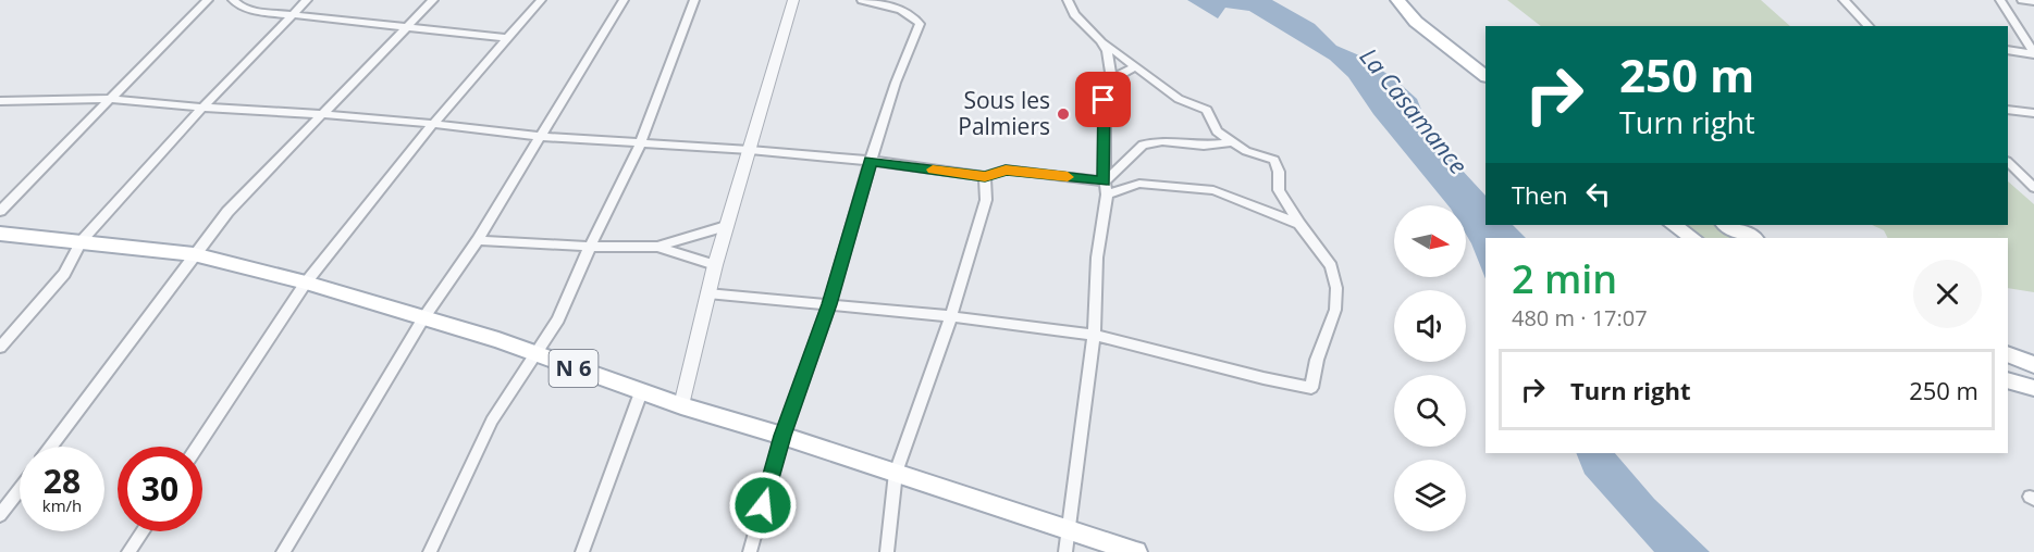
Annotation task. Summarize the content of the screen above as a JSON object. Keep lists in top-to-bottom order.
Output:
{
  "streets": {
    "main road": ["N 6"]
  },
  "water": ["La Casamance"],
  "places": ["Sous les Palmiers"],
  "north": "right",
  "page": {
    "turn": ["250 m", "Turn right"],
    "then": "Then",
    "heading": ["2 min", "480 m · 17:07"],
    "list": [
      {
        "name": "Turn right",
        "value": "250 m"
      }
    ],
    "speed": "28 km/h",
    "limit": "30"
  }
}
